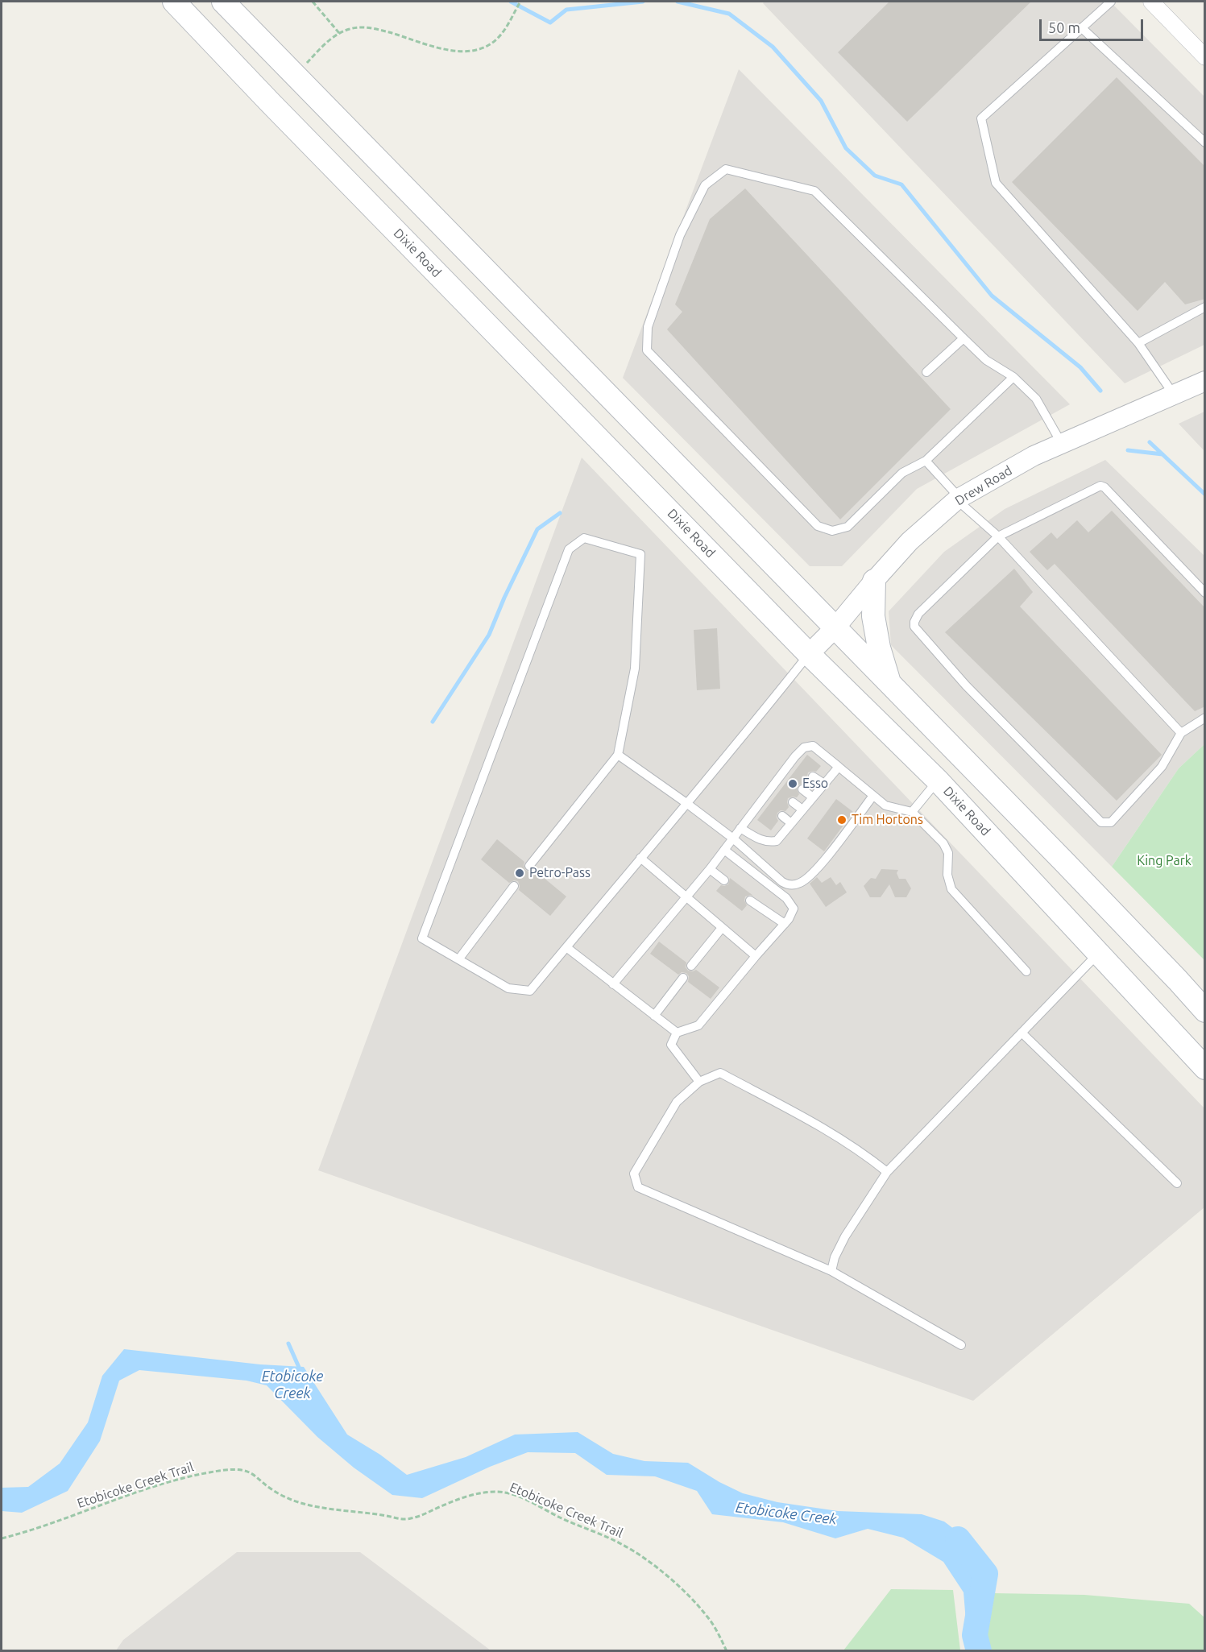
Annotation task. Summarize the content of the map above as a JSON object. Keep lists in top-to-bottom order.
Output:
{
  "streets": {
    "main road": ["Dixie Road"],
    "street": ["Drew Road"],
    "path": ["Etobicoke Creek Trail"]
  },
  "crossings": [
    ["Dixie Road", "Drew Road"]
  ],
  "water": ["Etobicoke Creek"],
  "parks": ["King Park"],
  "places": ["Esso", "Tim Hortons", "Petro-Pass"],
  "scale_bar": "50 m"
}
